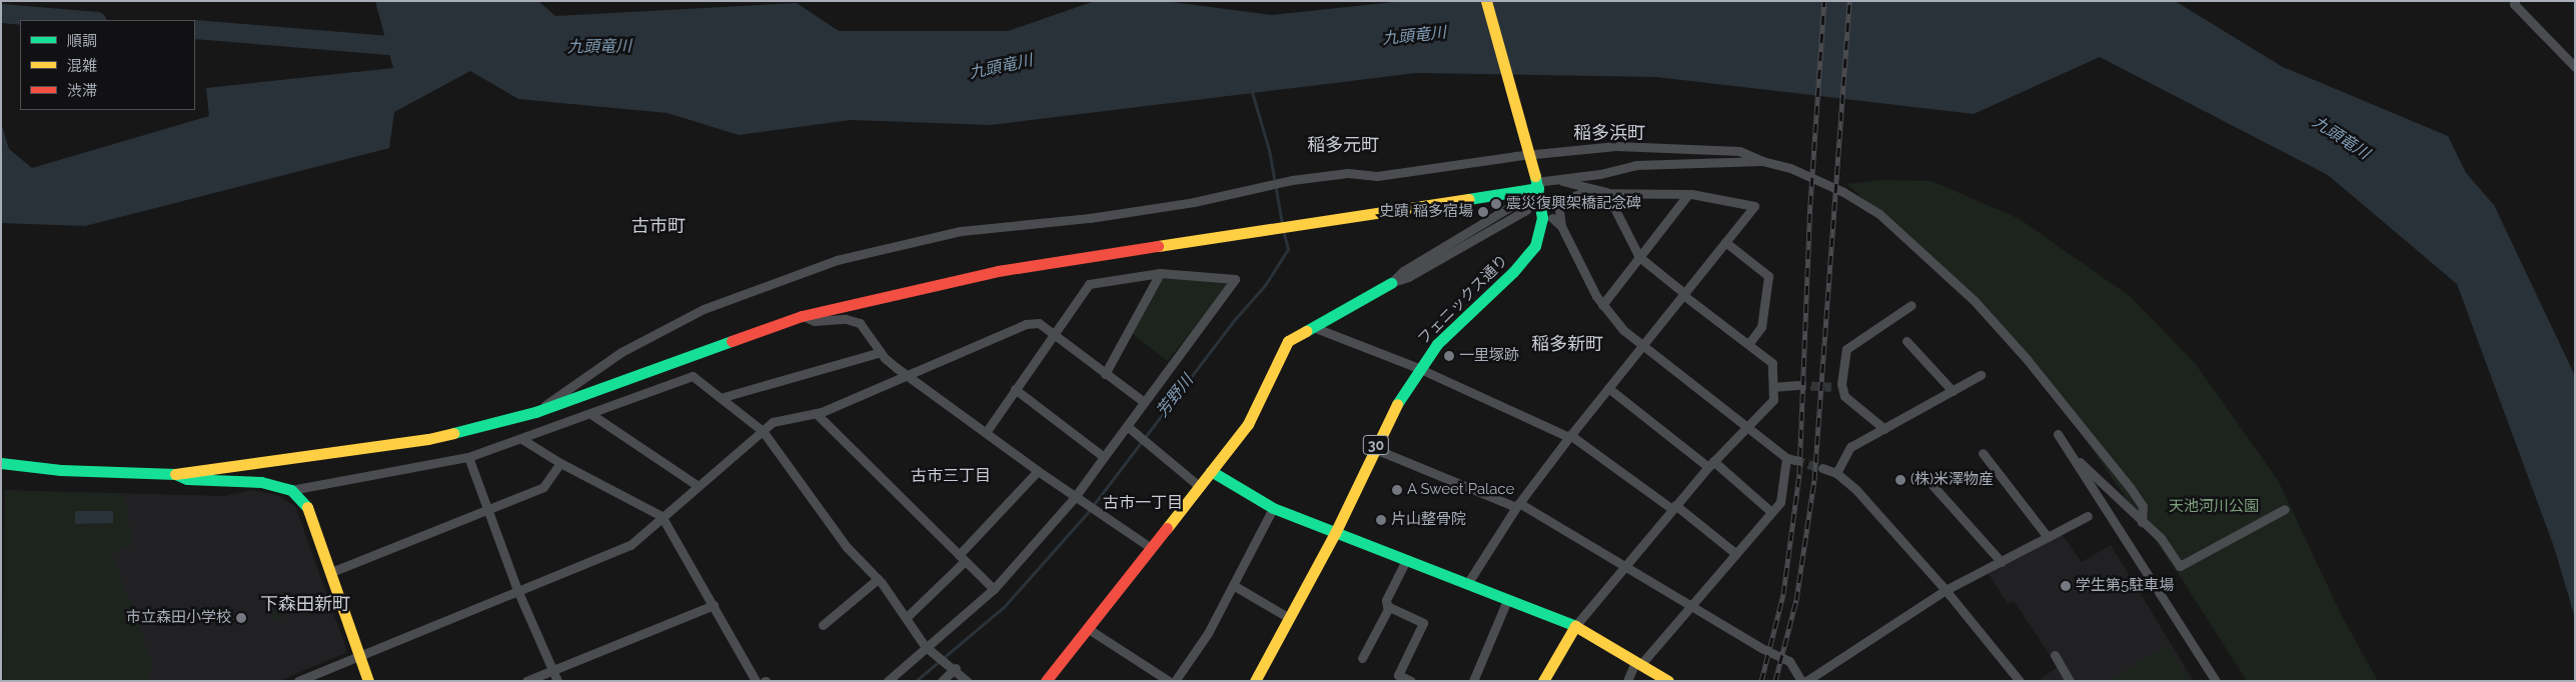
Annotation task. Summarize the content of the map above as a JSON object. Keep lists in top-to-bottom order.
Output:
{
  "streets": {
    "street": ["フェニックス通り", "30"]
  },
  "districts": [
    "稲多浜町",
    "稲多元町",
    "古市町",
    "稲多新町",
    "古市三丁目",
    "古市一丁目",
    "下森田新町"
  ],
  "water": ["九頭竜川", "芳野川"],
  "parks": ["天池河川公園"],
  "places": [
    "震災復興架橋記念碑",
    "史蹟 稲多宿場",
    "一里塚跡",
    "(株)米澤物産",
    "A Sweet Palace",
    "片山整骨院",
    "学生第5駐車場",
    "市立森田小学校"
  ],
  "legend": ["順調", "混雑", "渋滞"]
}
